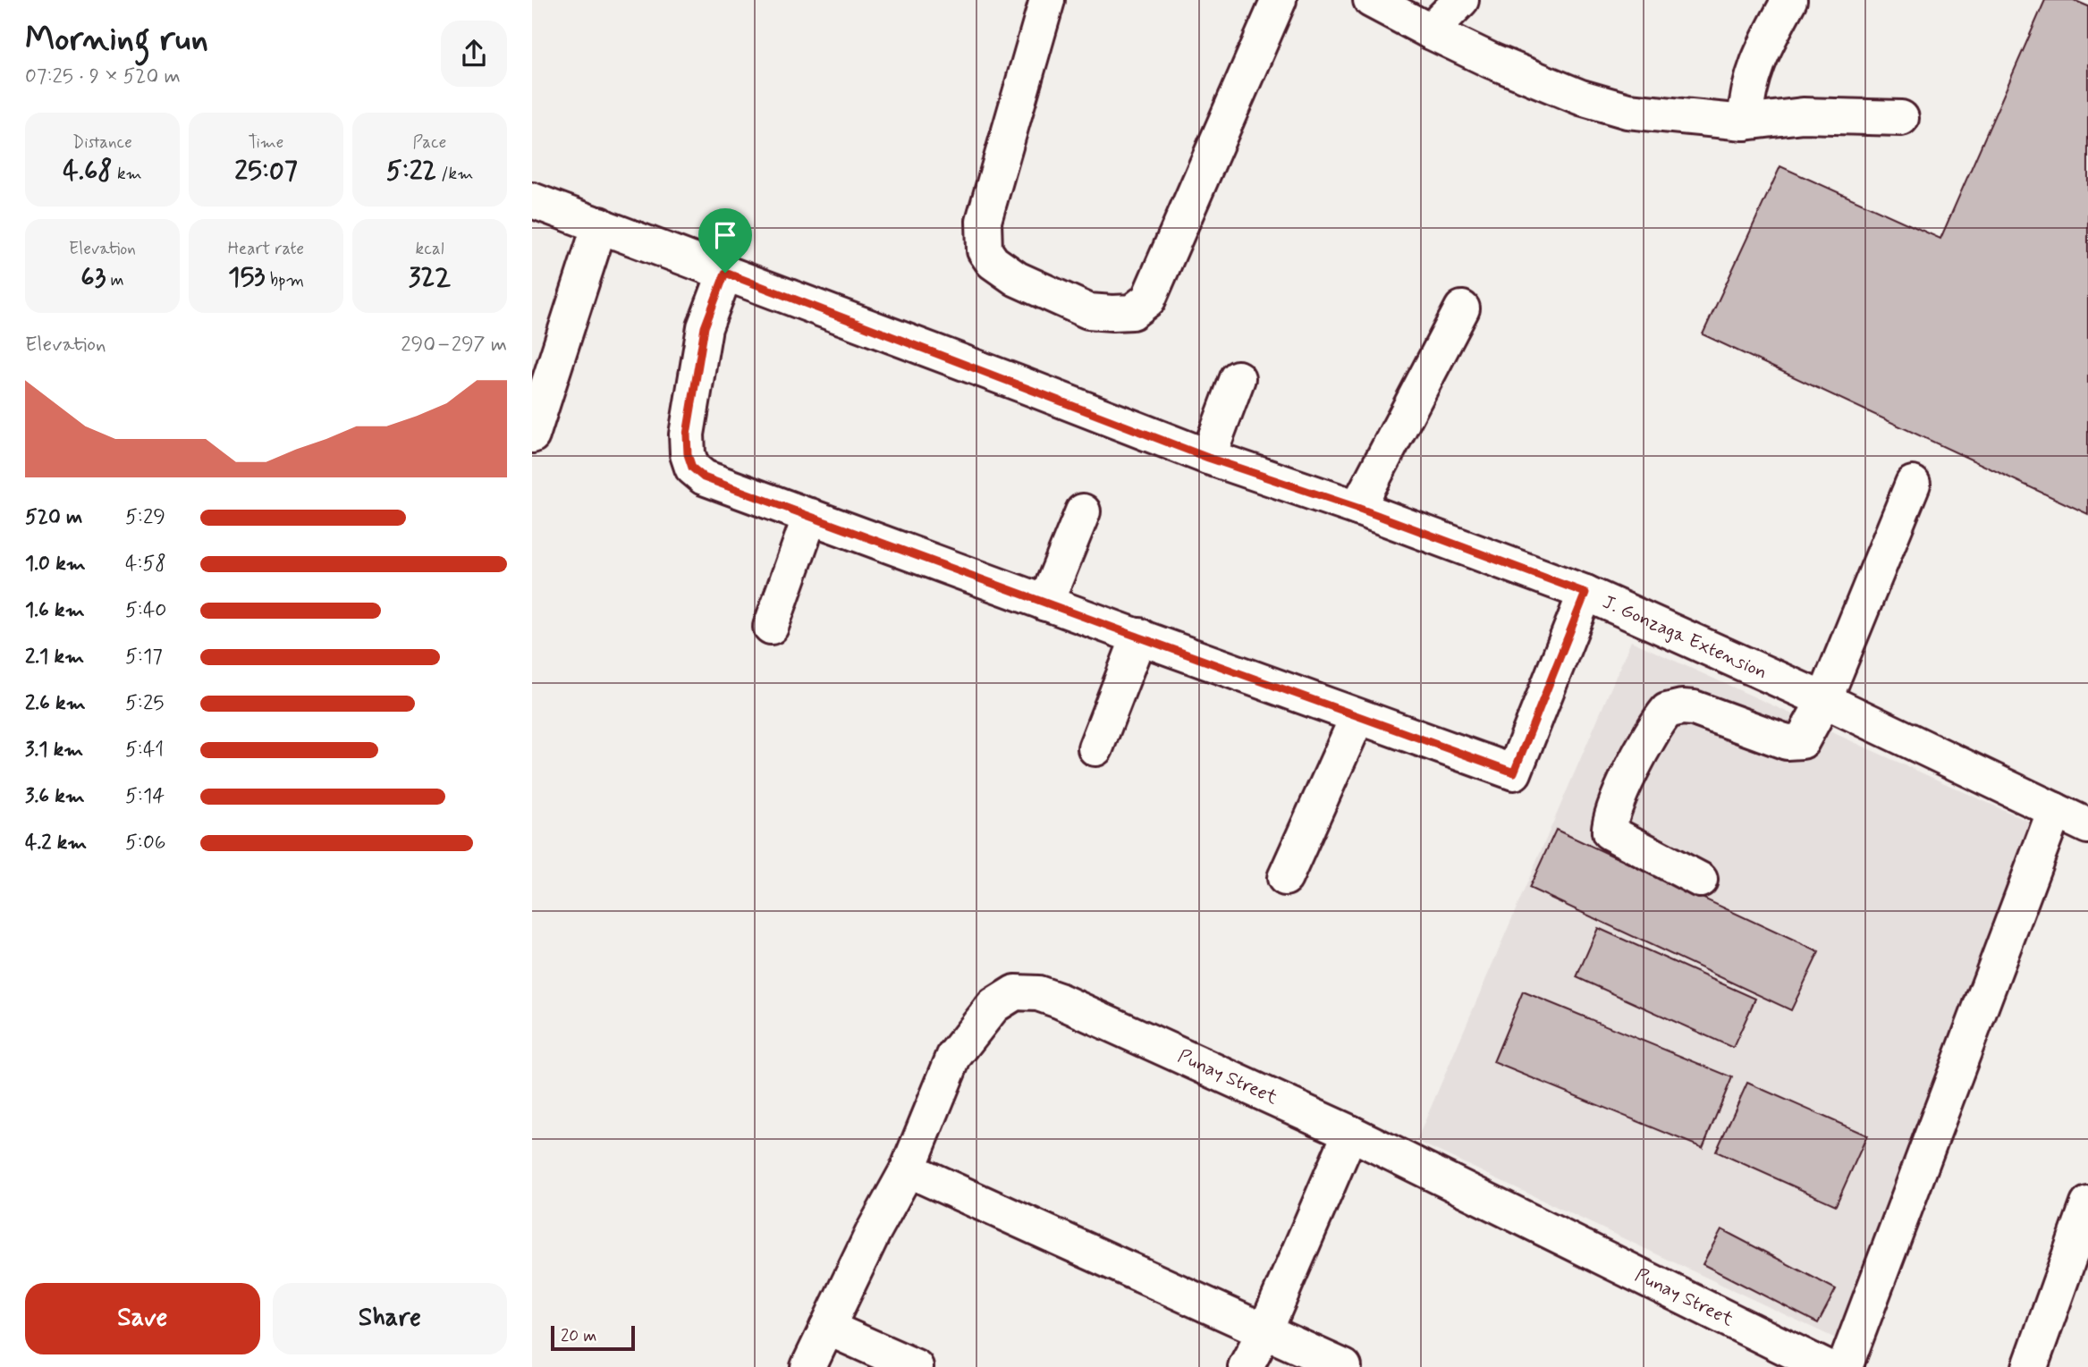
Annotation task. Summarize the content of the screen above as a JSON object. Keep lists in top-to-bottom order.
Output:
{
  "streets": {
    "street": ["J. Gonzaga Extension", "Punay Street"]
  },
  "scale_bar": "20 m",
  "page": {
    "heading": ["Morning run", "07:25 · 9 × 520 m"],
    "stats": [
      ["Distance", "4.68 km"],
      ["Time", "25:07"],
      ["Pace", "5:22 /km"],
      ["Elevation", "63 m"],
      ["Heart rate", "153 bpm"],
      ["kcal", "322"]
    ],
    "chart": ["Elevation", "290–297 m"],
    "list": [
      {
        "name": "520 m",
        "note": "5:29"
      },
      {
        "name": "1.0 km",
        "note": "4:58"
      },
      {
        "name": "1.6 km",
        "note": "5:40"
      },
      {
        "name": "2.1 km",
        "note": "5:17"
      },
      {
        "name": "2.6 km",
        "note": "5:25"
      },
      {
        "name": "3.1 km",
        "note": "5:41"
      },
      {
        "name": "3.6 km",
        "note": "5:14"
      },
      {
        "name": "4.2 km",
        "note": "5:06"
      }
    ],
    "buttons": ["Save", "Share"],
    "scale": "20 m"
  }
}
